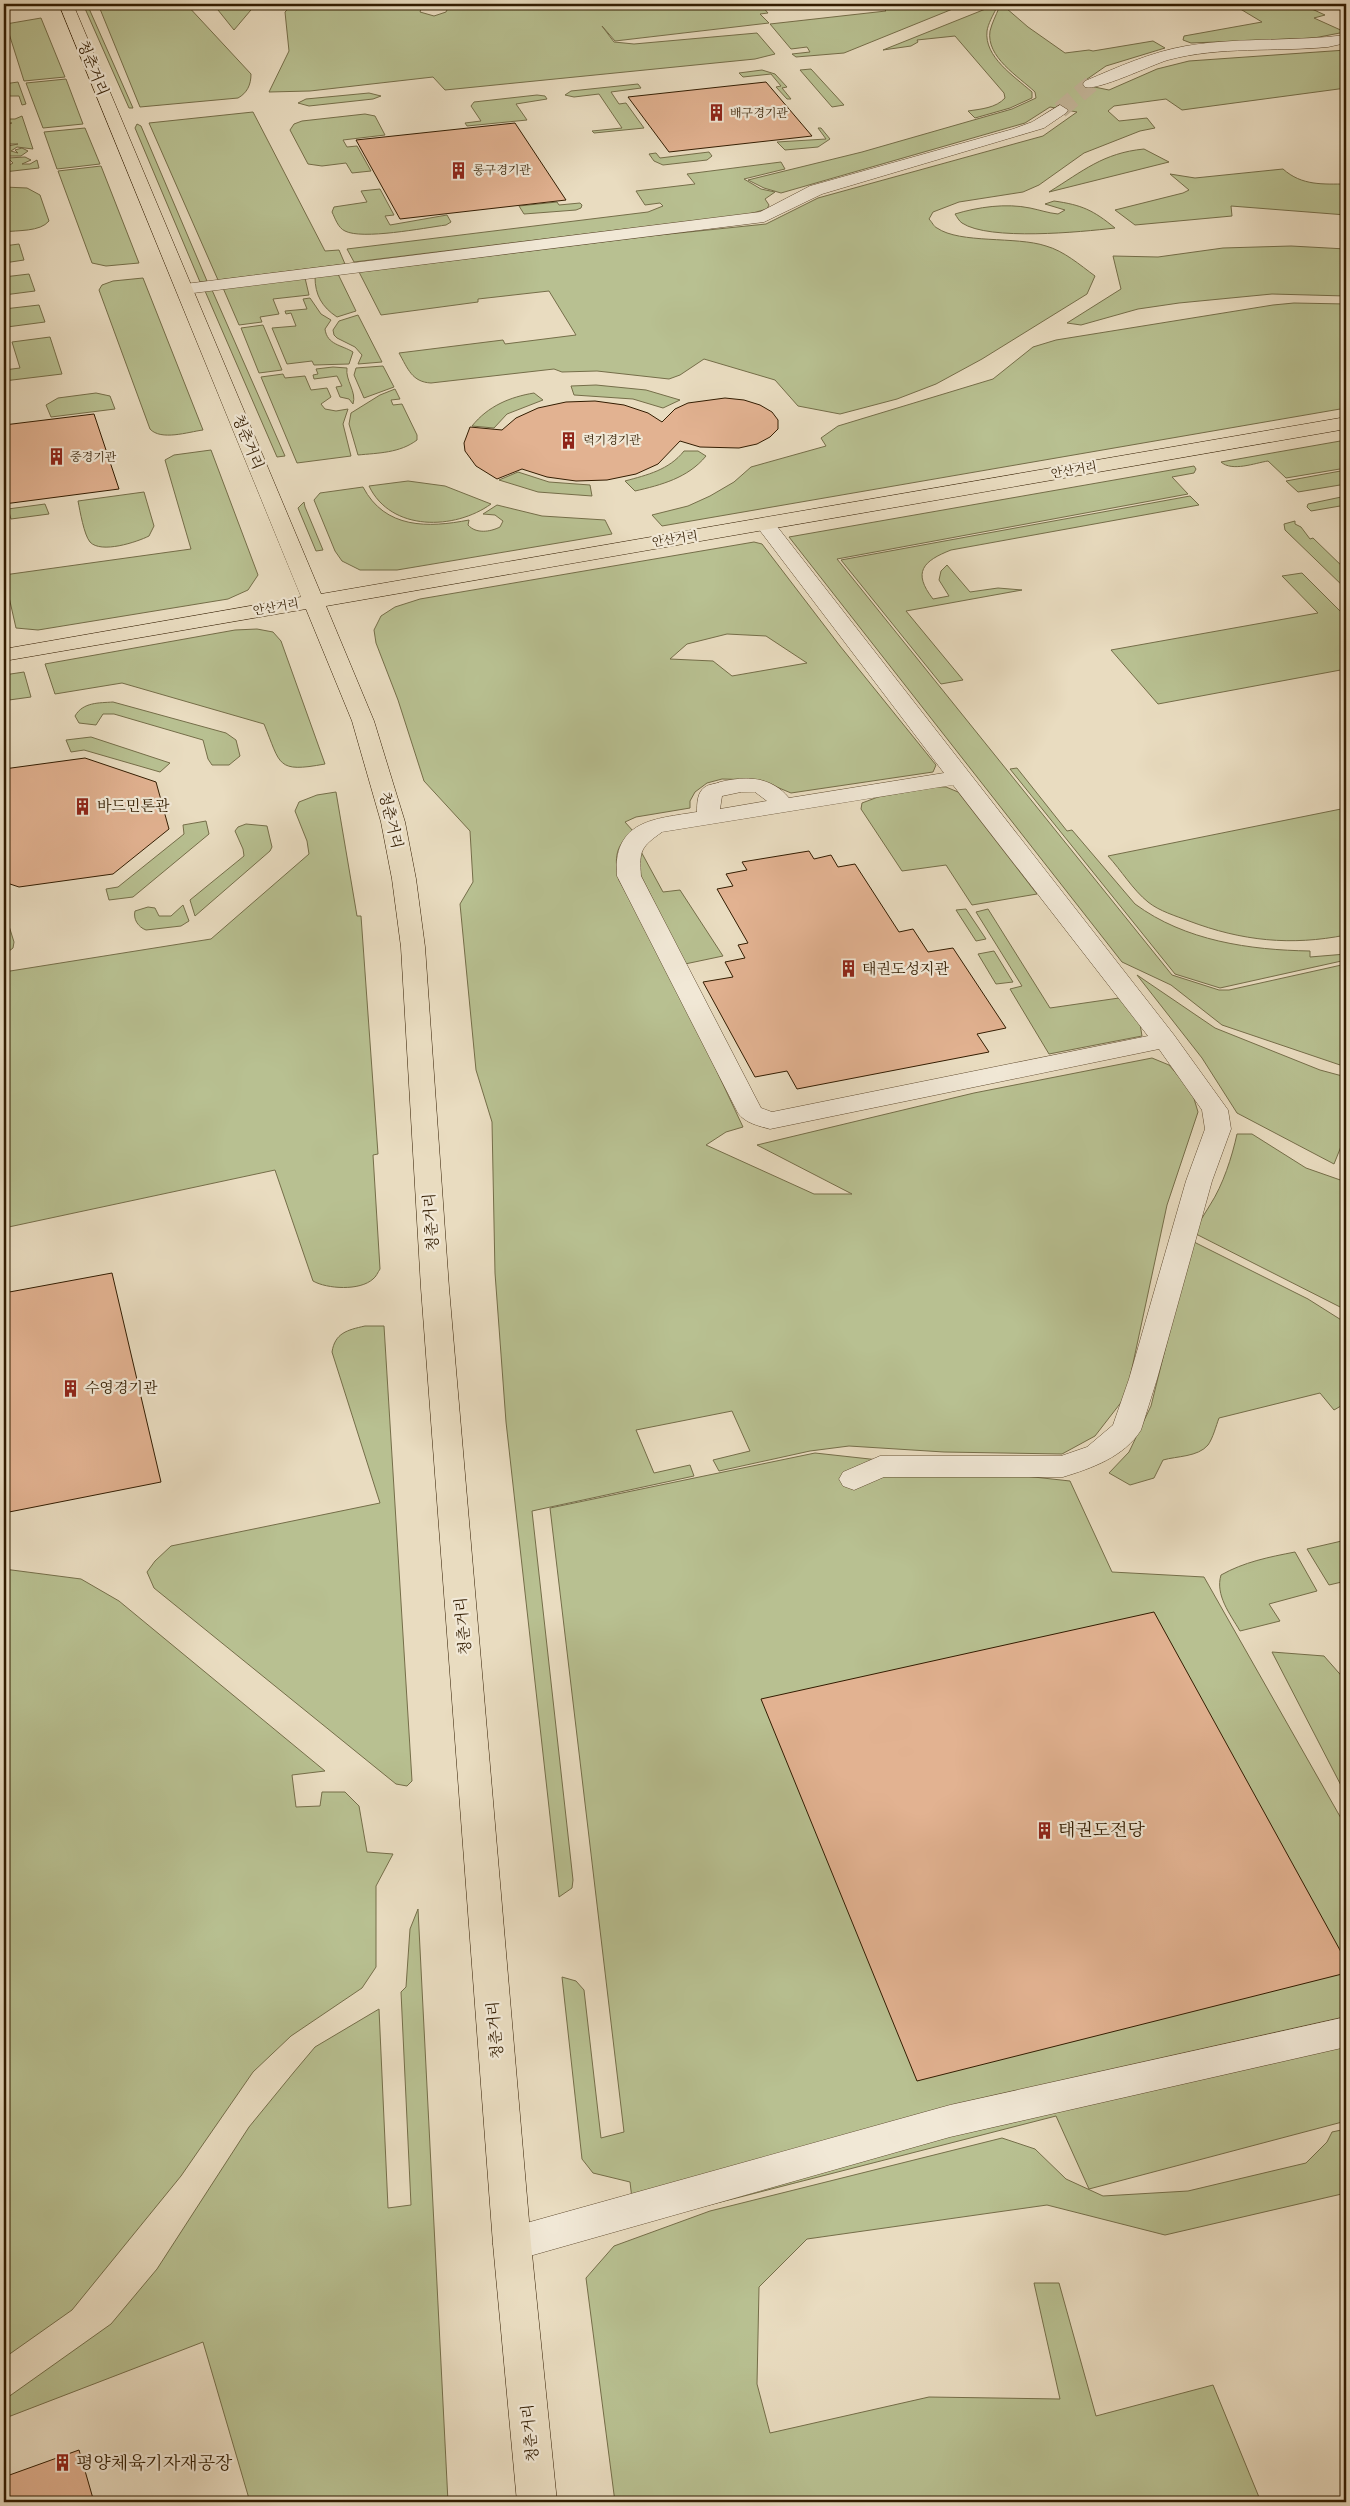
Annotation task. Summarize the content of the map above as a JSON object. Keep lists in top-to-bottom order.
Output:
{
  "streets": {
    "main road": ["청춘거리", "안산거리"]
  },
  "crossings": [
    ["청춘거리", "안산거리"]
  ],
  "places": {
    "building": [
      "배구경기관",
      "롱구경기관",
      "력기경기관",
      "중경기관",
      "바드민톤관",
      "태권도성지관",
      "수영경기관",
      "태권도전당",
      "평양체육기자재공장"
    ]
  }
}
